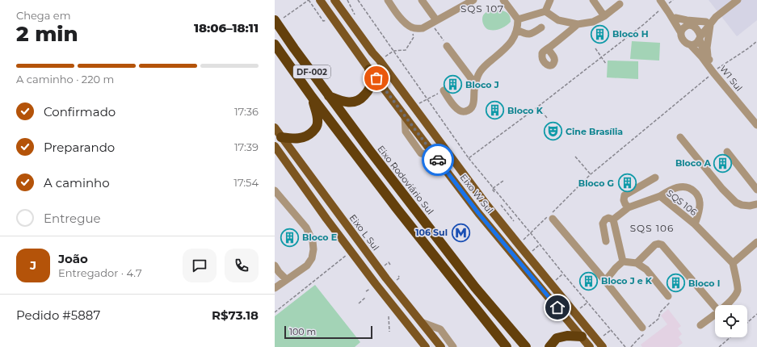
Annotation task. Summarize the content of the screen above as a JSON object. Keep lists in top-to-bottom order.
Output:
{
  "streets": {
    "highway": ["DF-002", "Eixo Rodoviário Sul"],
    "main road": ["Eixo W Sul", "Eixo L Sul"],
    "street": ["W1 Sul", "SQS 106"]
  },
  "districts": ["SQS 107", "SQS 106"],
  "places": {
    "building": [
      "Bloco H",
      "Bloco J",
      "Bloco K",
      "Bloco A",
      "Bloco G",
      "Bloco E",
      "Bloco J e K",
      "Bloco I"
    ],
    "theatre": ["Cine Brasília"],
    "metro station": ["106 Sul"]
  },
  "scale_bar": "100 m",
  "page": {
    "heading": ["2 min", "Chega em", "18:06–18:11"],
    "panel": [
      "João",
      "Entregador · 4.7",
      "Pedido #5887",
      "R$73.18"
    ],
    "bar": "A caminho · 220 m",
    "list": [
      ["Confirmado", "17:36"],
      ["Preparando", "17:39"],
      ["A caminho", "17:54"],
      "Entregue"
    ],
    "round": "J",
    "scale": "100 m"
  }
}
